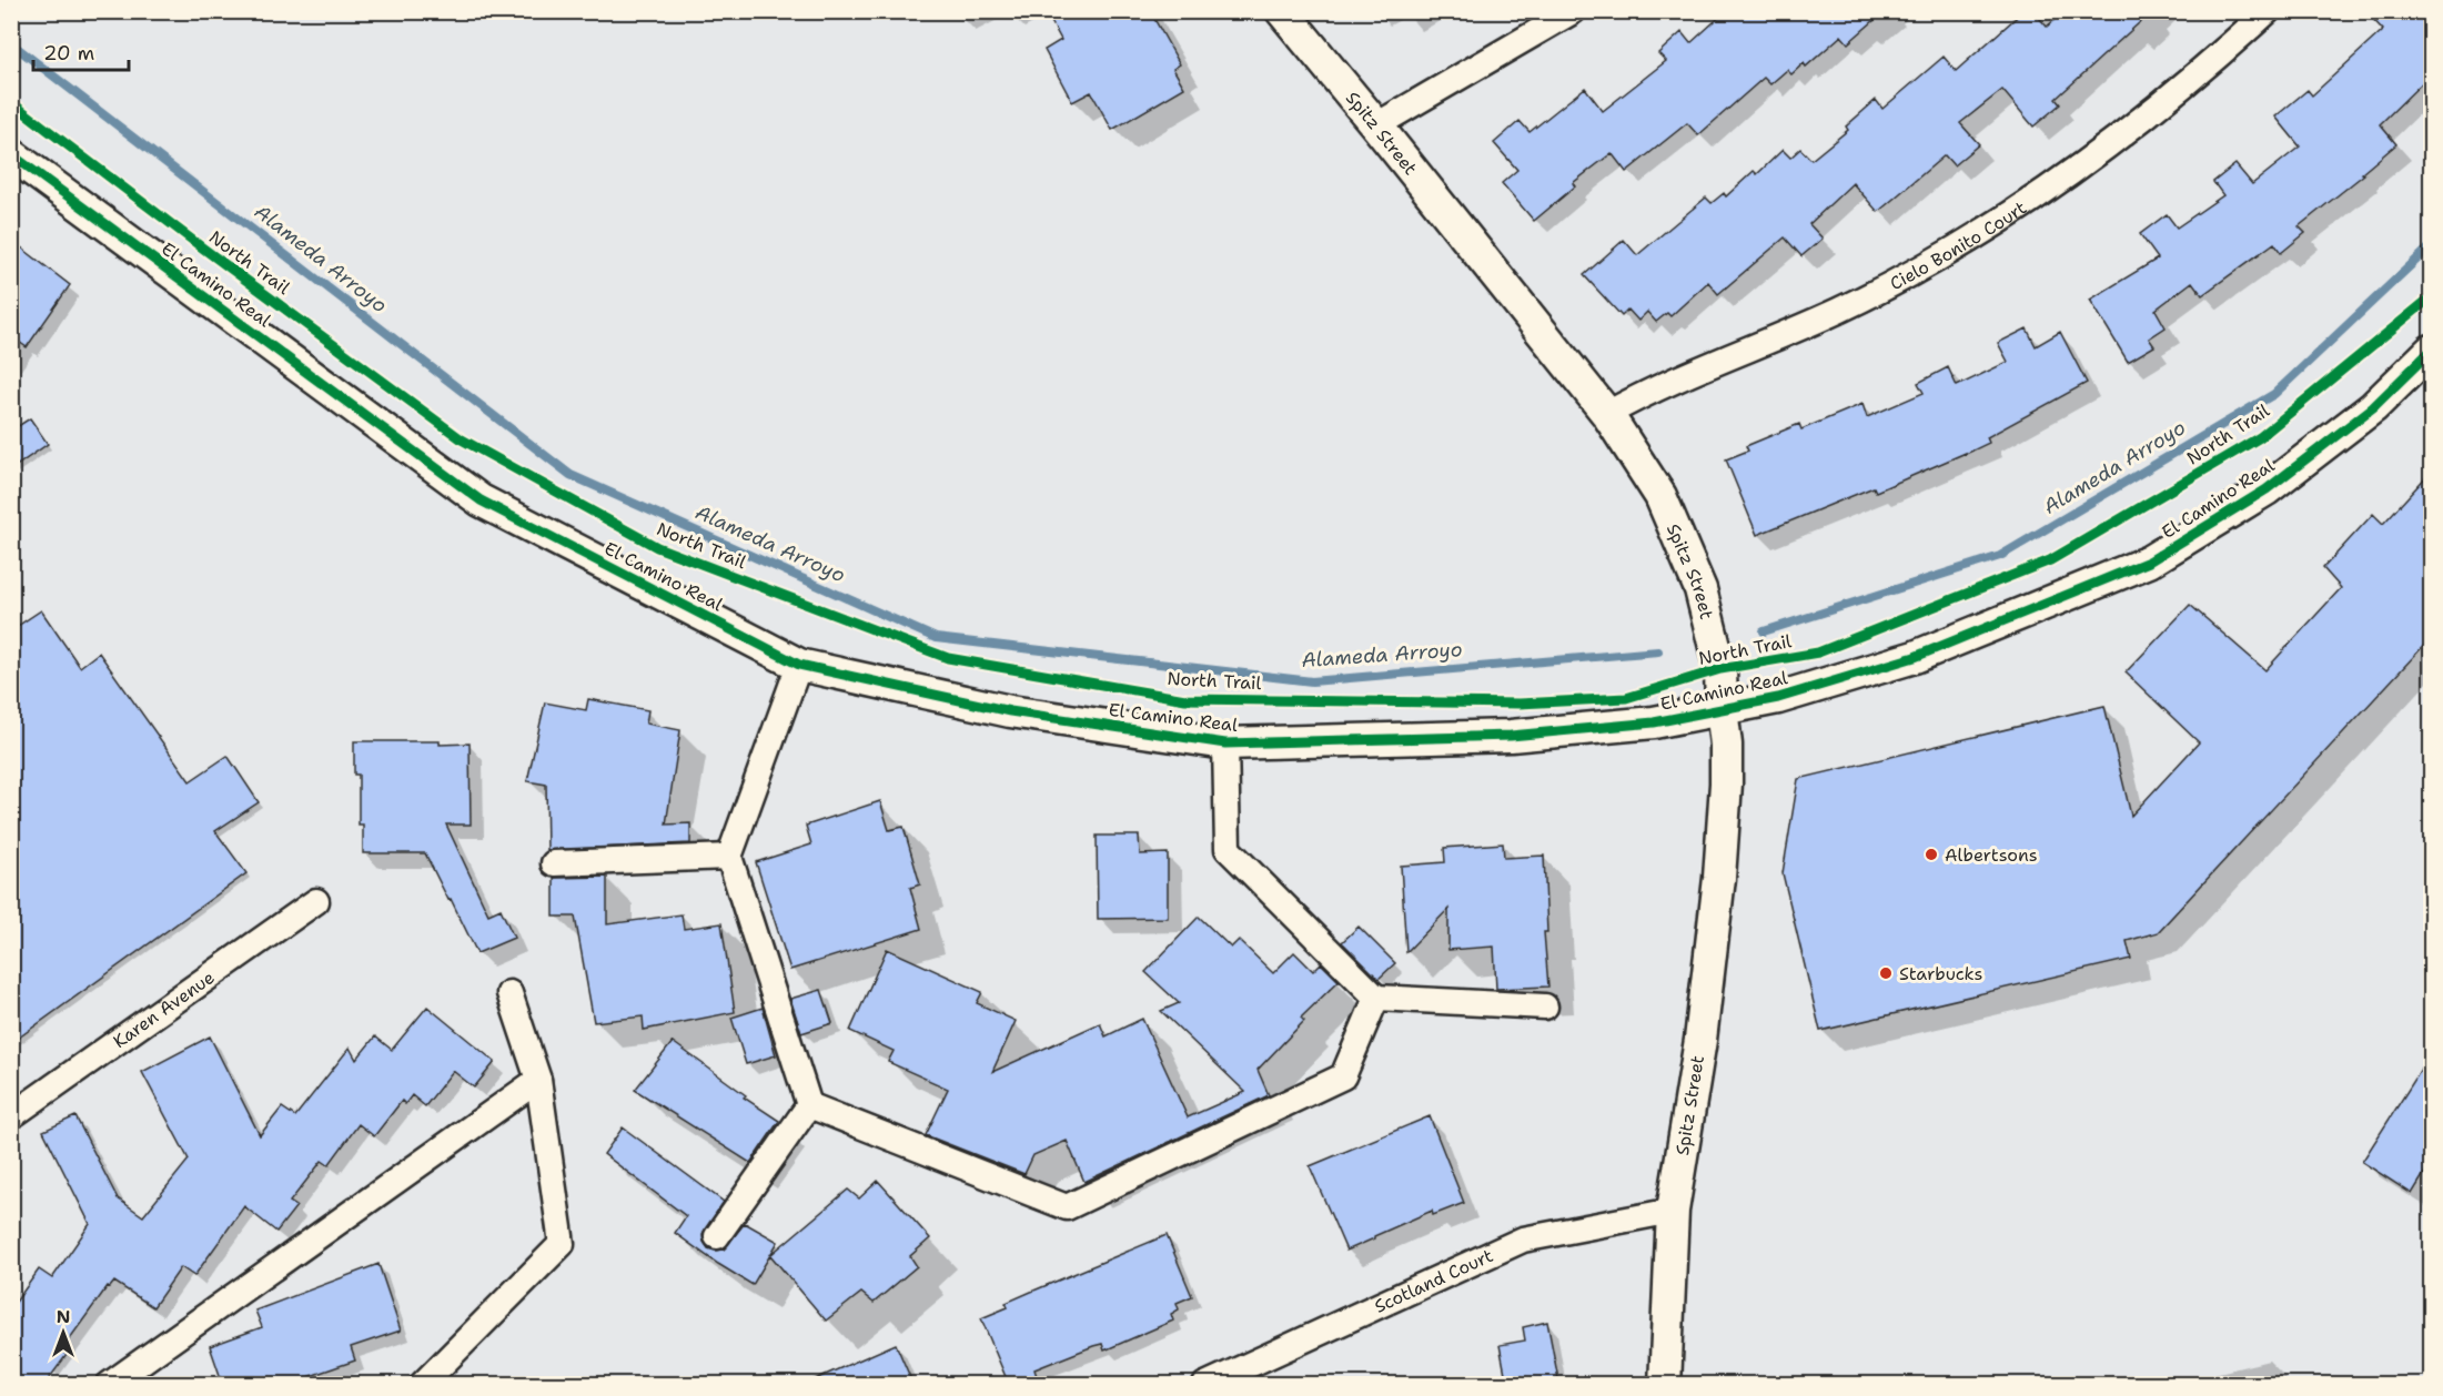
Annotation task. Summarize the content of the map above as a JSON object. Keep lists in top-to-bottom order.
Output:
{
  "streets": {
    "street": [
      "Spitz Street",
      "Cielo Bonito Court",
      "El Camino Real",
      "Karen Avenue",
      "Scotland Court"
    ],
    "cycle path": ["North Trail"]
  },
  "crossings": [
    ["Spitz Street", "Cielo Bonito Court"],
    ["Spitz Street", "El Camino Real"],
    ["Spitz Street", "Scotland Court"]
  ],
  "water": ["Alameda Arroyo"],
  "places": ["Albertsons", "Starbucks"],
  "scale_bar": "20 m",
  "north": "top"
}
